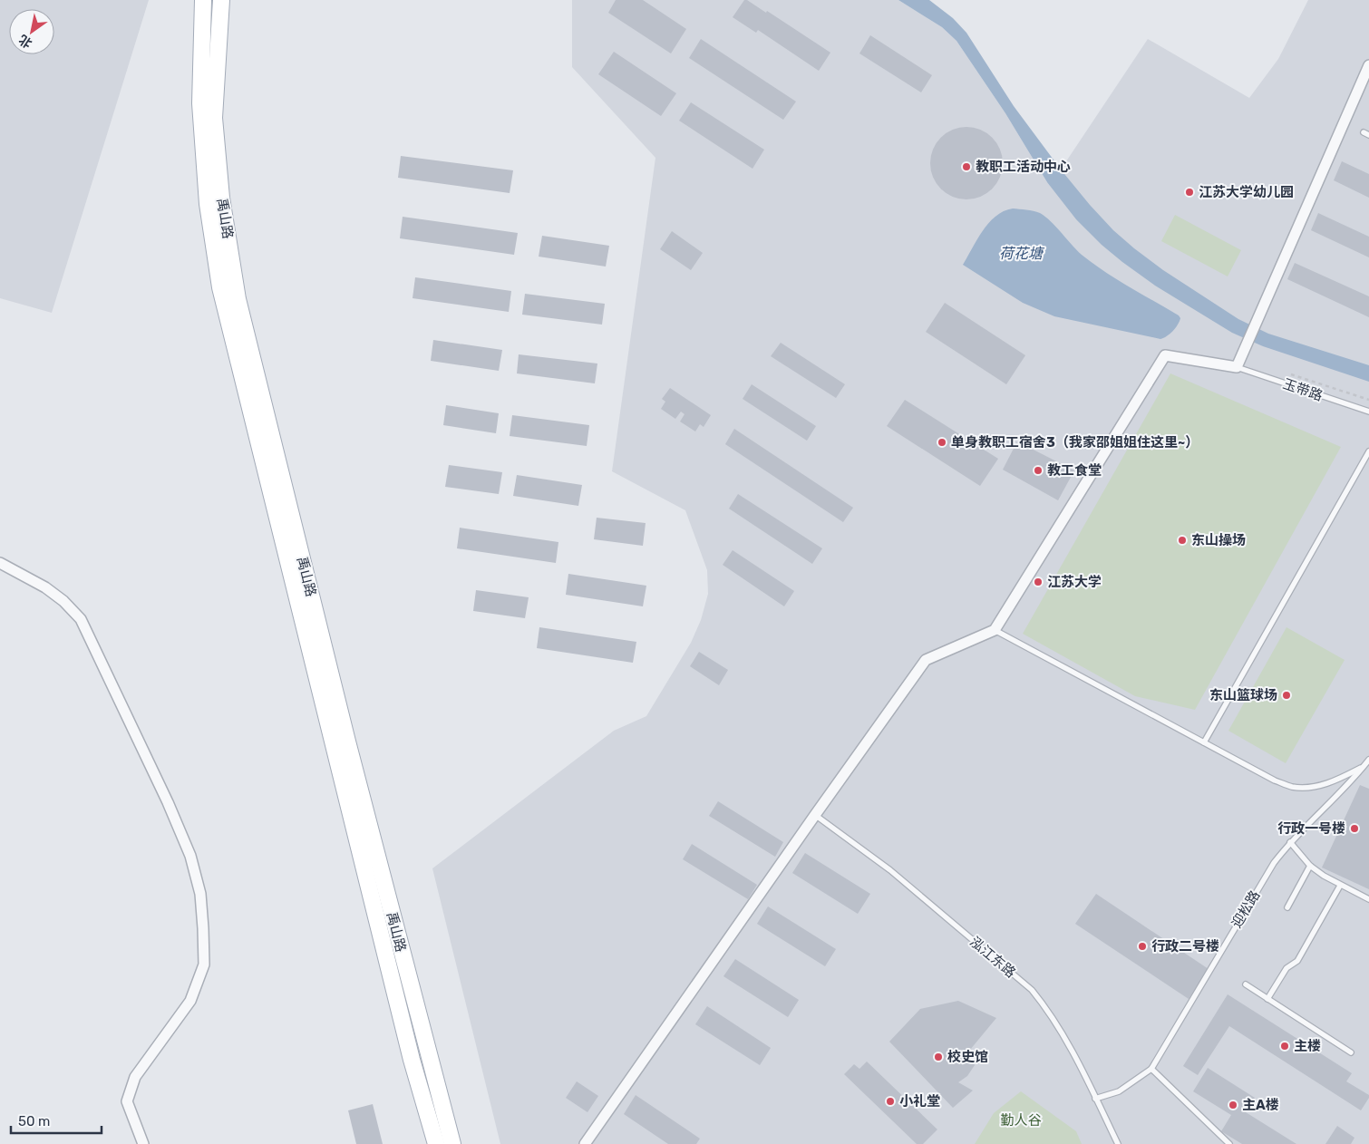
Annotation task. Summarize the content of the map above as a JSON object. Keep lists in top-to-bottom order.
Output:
{
  "streets": {
    "main road": ["禹山路"],
    "lane": ["玉带路", "迎松路", "泓江东路"]
  },
  "crossings": [
    ["迎松路", "泓江东路"]
  ],
  "water": ["荷花塘"],
  "parks": ["勤人谷"],
  "places": [
    "教职工活动中心",
    "江苏大学幼儿园",
    "单身教职工宿舍3（我家邵姐姐住这里~）",
    "教工食堂",
    "东山操场",
    "江苏大学",
    "东山篮球场",
    "行政一号楼",
    "行政二号楼",
    "主楼",
    "校史馆",
    "小礼堂",
    "主A楼"
  ],
  "scale_bar": "50 m",
  "north": "bottom left"
}
